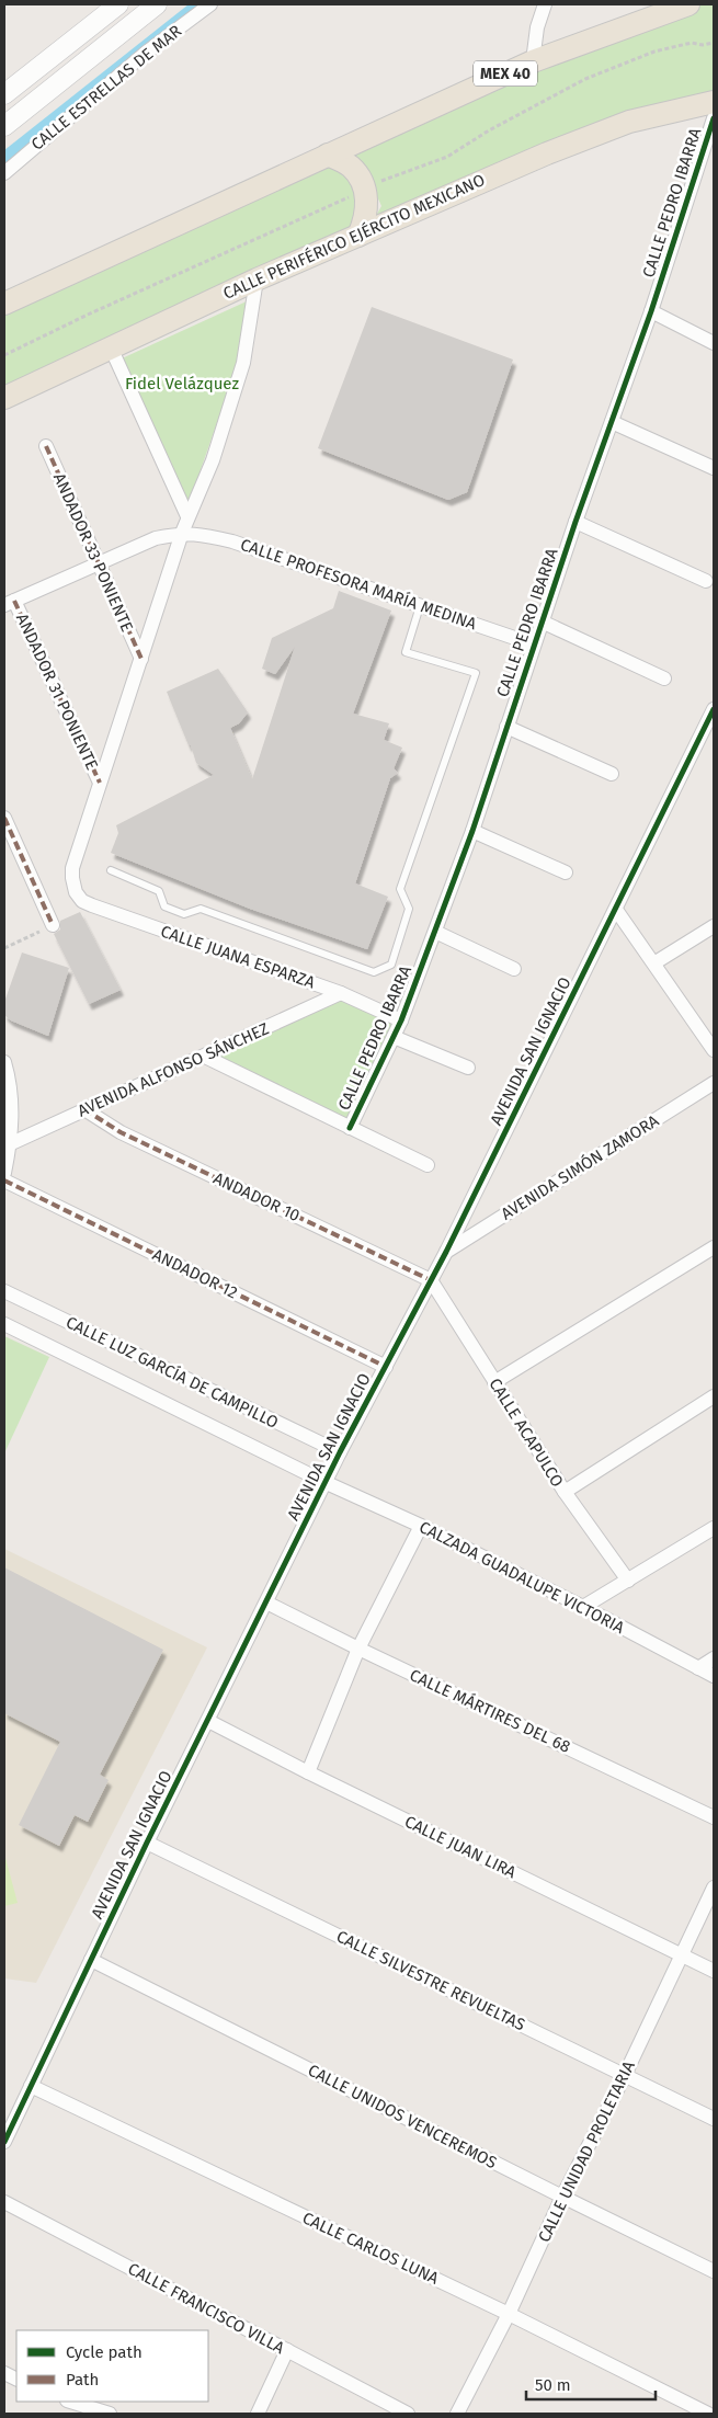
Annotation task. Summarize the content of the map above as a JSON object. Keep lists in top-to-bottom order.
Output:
{
  "streets": {
    "highway": ["MEX 40", "CALLE PERIFÉRICO EJÉRCITO MEXICANO"],
    "street": [
      "CALLE ESTRELLAS DE MAR",
      "CALLE PEDRO IBARRA",
      "ANDADOR 33 PONIENTE",
      "CALLE PROFESORA MARÍA MEDINA",
      "ANDADOR 31 PONIENTE",
      "CALLE JUANA ESPARZA",
      "AVENIDA SAN IGNACIO",
      "AVENIDA ALFONSO SÁNCHEZ",
      "AVENIDA SIMÓN ZAMORA",
      "ANDADOR 10",
      "ANDADOR 12",
      "CALLE LUZ GARCÍA DE CAMPILLO",
      "CALLE ACAPULCO",
      "CALZADA GUADALUPE VICTORIA",
      "CALLE MÁRTIRES DEL 68",
      "CALLE JUAN LIRA",
      "CALLE SILVESTRE REVUELTAS",
      "CALLE UNIDOS VENCEREMOS",
      "CALLE UNIDAD PROLETARIA",
      "CALLE CARLOS LUNA",
      "CALLE FRANCISCO VILLA"
    ]
  },
  "crossings": [
    ["CALLE PEDRO IBARRA", "CALLE PROFESORA MARÍA MEDINA"],
    ["CALLE PEDRO IBARRA", "CALLE JUANA ESPARZA"],
    ["ANDADOR 33 PONIENTE", "CALLE PROFESORA MARÍA MEDINA"],
    ["CALLE PROFESORA MARÍA MEDINA", "ANDADOR 31 PONIENTE"],
    ["ANDADOR 31 PONIENTE", "CALLE JUANA ESPARZA"],
    ["CALLE JUANA ESPARZA", "AVENIDA ALFONSO SÁNCHEZ"],
    ["AVENIDA SAN IGNACIO", "AVENIDA SIMÓN ZAMORA"],
    ["AVENIDA SAN IGNACIO", "ANDADOR 10"],
    ["AVENIDA SAN IGNACIO", "ANDADOR 12"],
    ["AVENIDA SAN IGNACIO", "CALLE LUZ GARCÍA DE CAMPILLO"],
    ["AVENIDA SAN IGNACIO", "CALLE ACAPULCO"],
    ["AVENIDA SAN IGNACIO", "CALZADA GUADALUPE VICTORIA"],
    ["AVENIDA SAN IGNACIO", "CALLE MÁRTIRES DEL 68"],
    ["AVENIDA SAN IGNACIO", "CALLE JUAN LIRA"],
    ["AVENIDA SAN IGNACIO", "CALLE SILVESTRE REVUELTAS"],
    ["AVENIDA SAN IGNACIO", "CALLE UNIDOS VENCEREMOS"],
    ["AVENIDA SAN IGNACIO", "CALLE CARLOS LUNA"],
    ["AVENIDA ALFONSO SÁNCHEZ", "ANDADOR 10"],
    ["ANDADOR 10", "CALLE ACAPULCO"],
    ["CALLE LUZ GARCÍA DE CAMPILLO", "CALZADA GUADALUPE VICTORIA"],
    ["CALLE JUAN LIRA", "CALLE UNIDAD PROLETARIA"],
    ["CALLE SILVESTRE REVUELTAS", "CALLE UNIDAD PROLETARIA"],
    ["CALLE UNIDOS VENCEREMOS", "CALLE UNIDAD PROLETARIA"],
    ["CALLE UNIDAD PROLETARIA", "CALLE CARLOS LUNA"]
  ],
  "parks": ["Fidel Velázquez"],
  "legend": ["Cycle path", "Path"],
  "scale_bar": "50 m"
}
